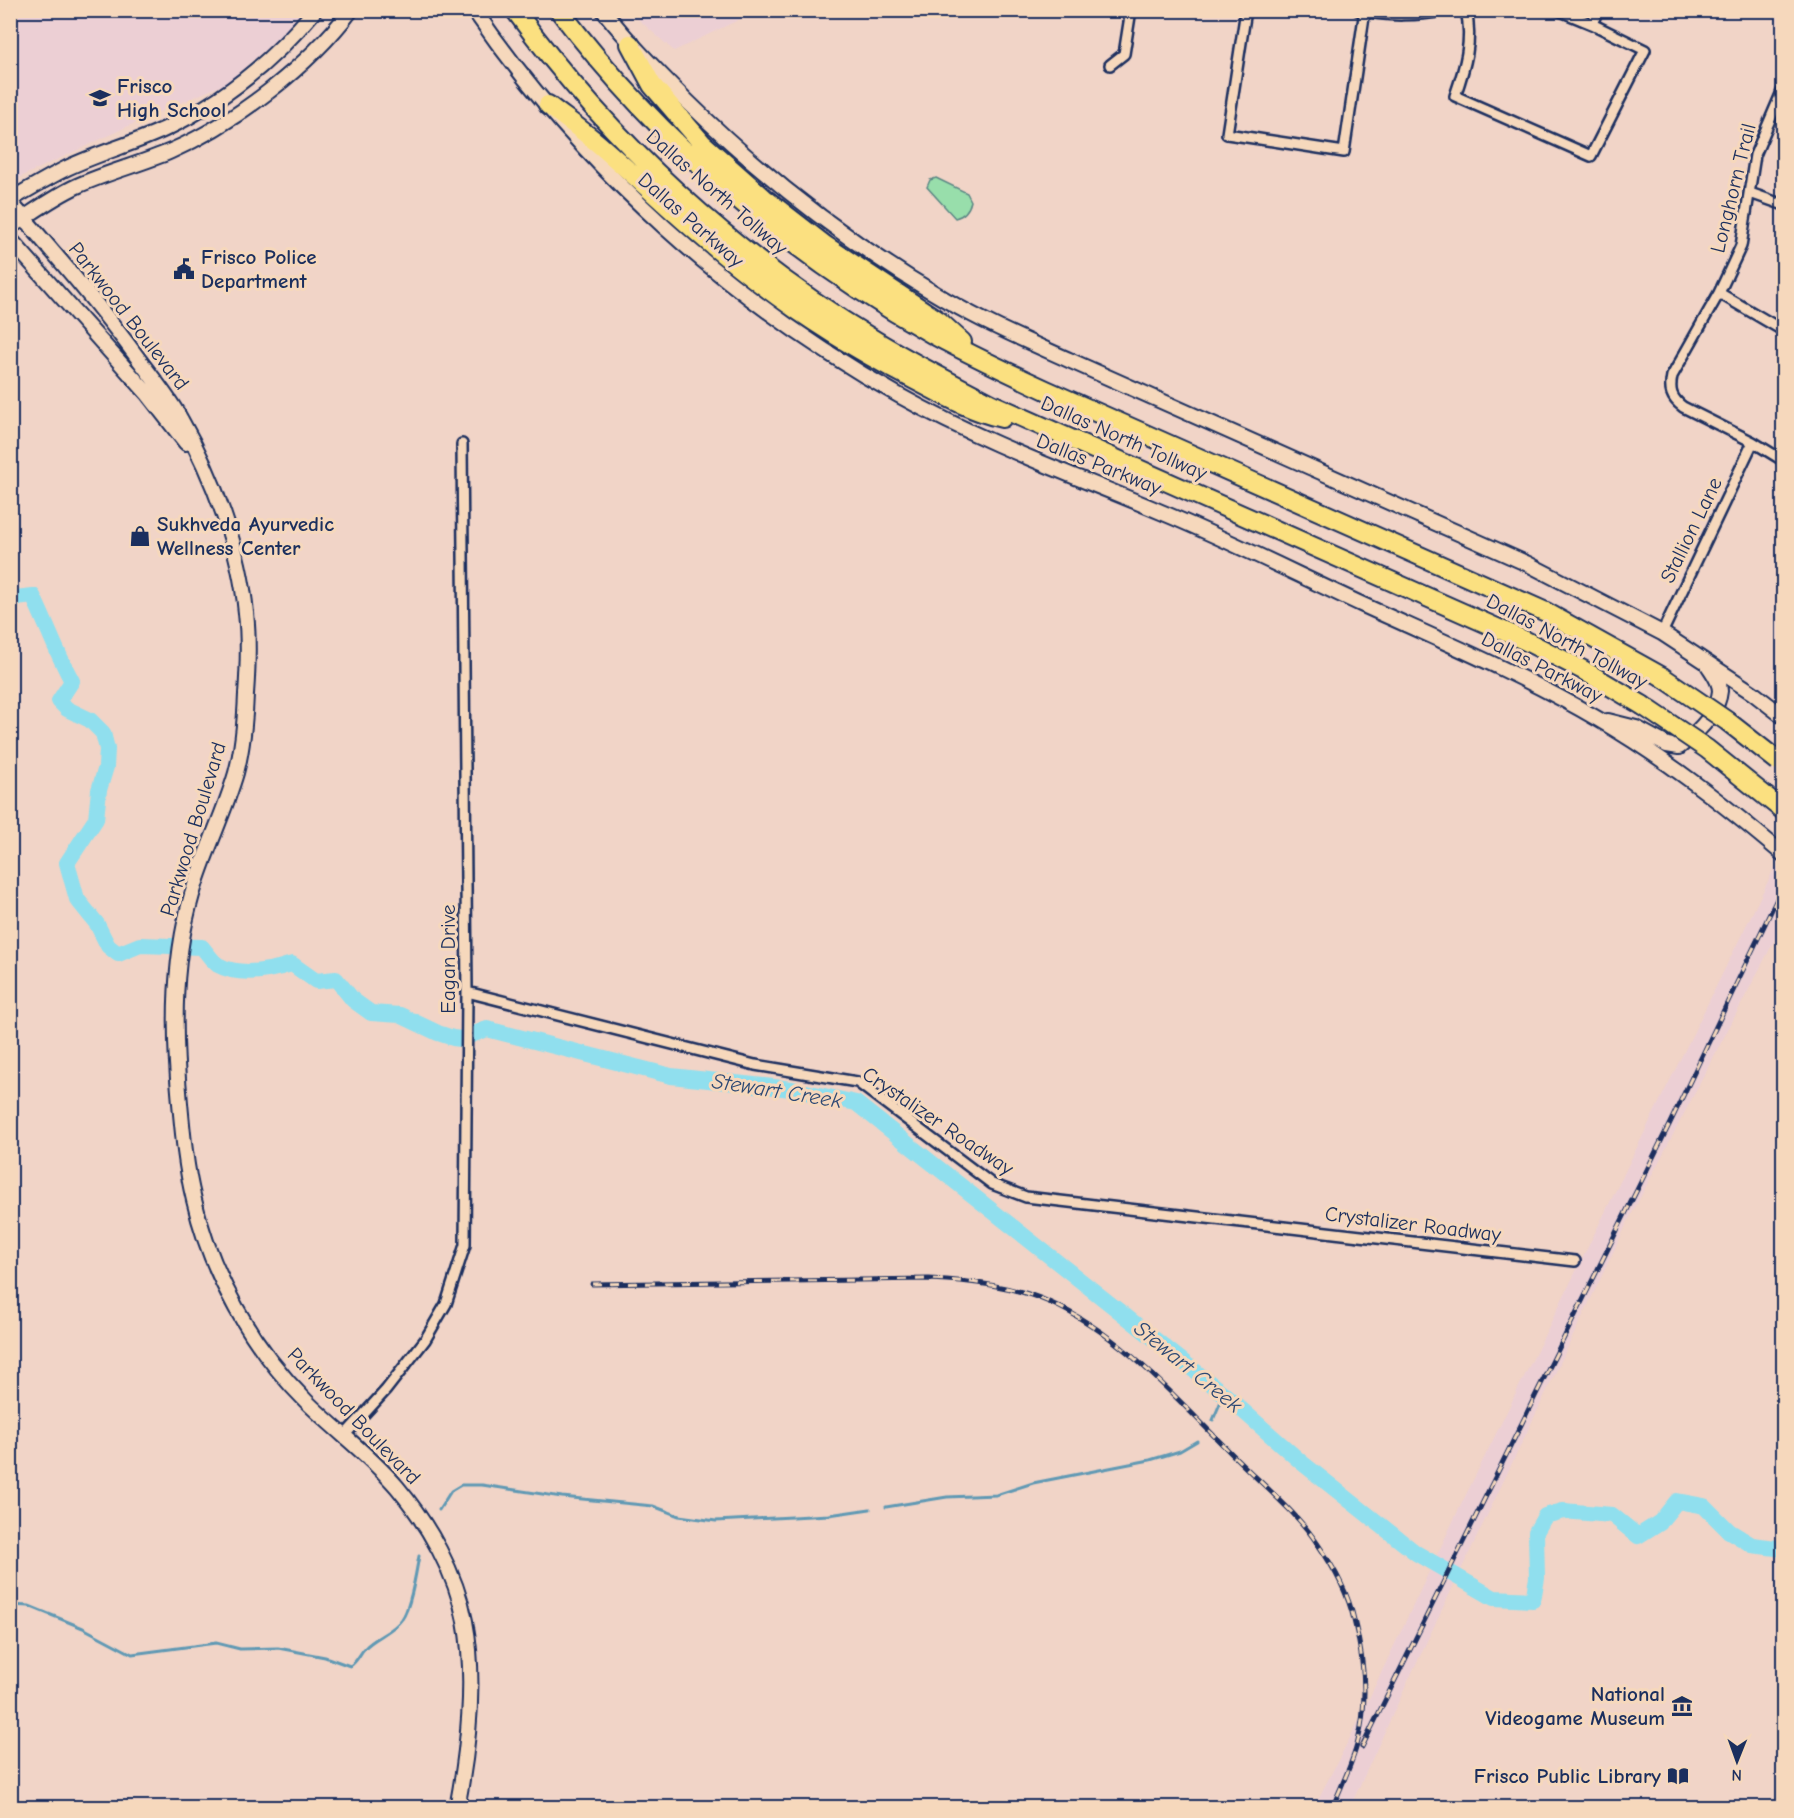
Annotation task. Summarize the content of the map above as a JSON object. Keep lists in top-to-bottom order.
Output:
{
  "streets": {
    "highway": ["Dallas North Tollway"],
    "main road": ["Dallas Parkway", "Parkwood Boulevard"],
    "street": [
      "Longhorn Trail",
      "Stallion Lane",
      "Eagan Drive",
      "Crystalizer Roadway"
    ]
  },
  "crossings": [
    ["Longhorn Trail", "Stallion Lane"],
    ["Parkwood Boulevard", "Eagan Drive"],
    ["Eagan Drive", "Crystalizer Roadway"]
  ],
  "water": ["Stewart Creek"],
  "places": {
    "school or university": ["Frisco High School"],
    "public building": ["Frisco Police Department"],
    "shop": ["Sukhveda Ayurvedic Wellness Center"],
    "museum": ["National Videogame Museum"],
    "library": ["Frisco Public Library"]
  },
  "north": "bottom"
}
